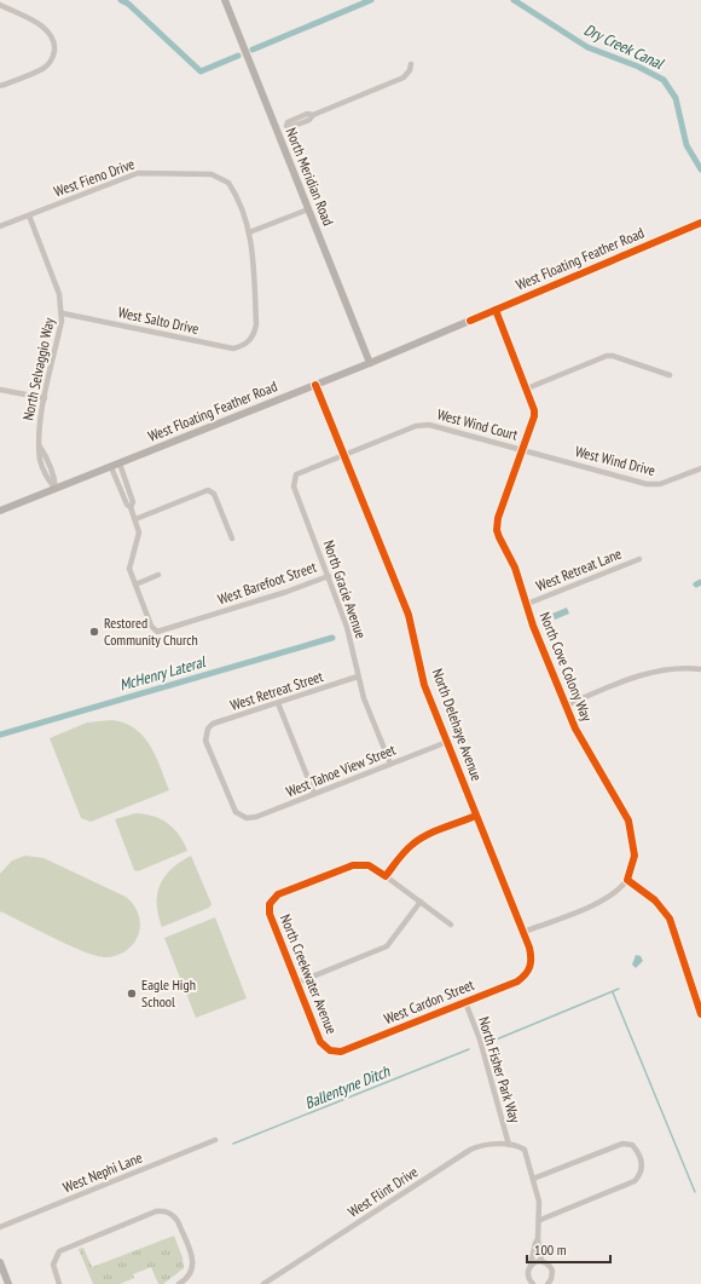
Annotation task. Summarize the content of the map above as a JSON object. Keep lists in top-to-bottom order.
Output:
{
  "streets": {
    "main road": ["North Meridian Road", "West Floating Feather Road"],
    "street": [
      "West Fieno Drive",
      "West Salto Drive",
      "North Selvaggio Way",
      "West Wind Court",
      "West Wind Drive",
      "West Retreat Lane",
      "West Barefoot Street",
      "North Gracie Avenue",
      "North Cove Colony Way",
      "West Retreat Street",
      "North Delehaye Avenue",
      "West Tahoe View Street",
      "North Creekwater Avenue",
      "West Cardon Street",
      "North Fisher Park Way",
      "West Nephi Lane",
      "West Flint Drive"
    ]
  },
  "crossings": [
    ["North Meridian Road", "West Floating Feather Road"],
    ["West Fieno Drive", "West Salto Drive"],
    ["West Fieno Drive", "North Selvaggio Way"],
    ["West Floating Feather Road", "North Selvaggio Way"],
    ["West Floating Feather Road", "North Cove Colony Way"],
    ["West Floating Feather Road", "North Delehaye Avenue"],
    ["West Salto Drive", "North Selvaggio Way"],
    ["West Wind Court", "West Wind Drive"],
    ["West Wind Court", "North Gracie Avenue"],
    ["West Wind Court", "North Cove Colony Way"],
    ["West Wind Court", "North Delehaye Avenue"],
    ["West Wind Drive", "North Cove Colony Way"],
    ["West Retreat Lane", "North Cove Colony Way"],
    ["West Barefoot Street", "North Gracie Avenue"],
    ["North Gracie Avenue", "West Retreat Street"],
    ["North Gracie Avenue", "West Tahoe View Street"],
    ["West Retreat Street", "West Tahoe View Street"],
    ["North Delehaye Avenue", "West Tahoe View Street"],
    ["North Delehaye Avenue", "West Cardon Street"],
    ["North Creekwater Avenue", "West Cardon Street"],
    ["West Cardon Street", "North Fisher Park Way"],
    ["North Fisher Park Way", "West Flint Drive"]
  ],
  "water": ["Dry Creek Canal", "McHenry Lateral", "Ballentyne Ditch"],
  "places": ["Restored Community Church", "Eagle High School"],
  "scale_bar": "100 m"
}
